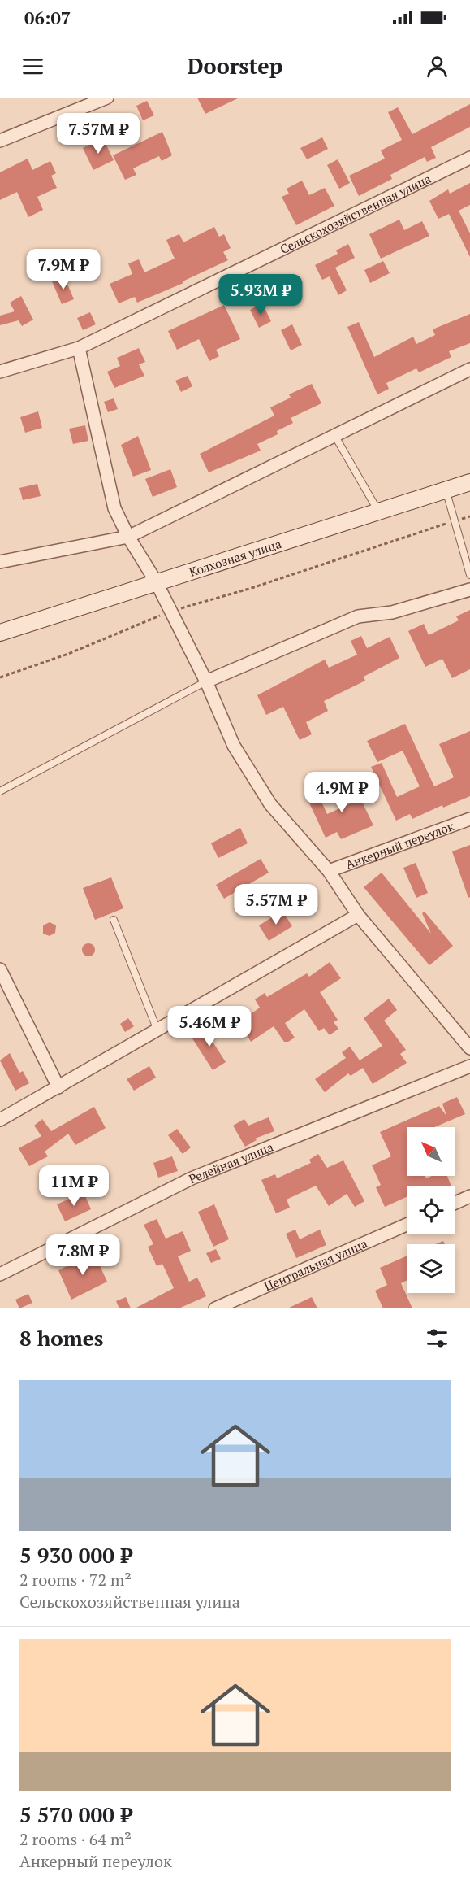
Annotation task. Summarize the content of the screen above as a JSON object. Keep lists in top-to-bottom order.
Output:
{
  "streets": {
    "main road": ["Колхозная улица"],
    "street": [
      "Сельскохозяйственная улица",
      "Анкерный переулок",
      "Релейная улица",
      "Центральная улица"
    ]
  },
  "north": "top left",
  "page": {
    "status": "06:07",
    "header": "Doorstep",
    "price": [
      "7.57M ₽",
      "7.9M ₽",
      "5.93M ₽",
      "4.9M ₽",
      "5.57M ₽",
      "5.46M ₽",
      "11M ₽",
      "7.8M ₽"
    ],
    "heading": "8 homes",
    "list": [
      {
        "name": "5 930 000 ₽",
        "note": "2 rooms · 72 m² · Сельскохозяйственная улица"
      },
      {
        "name": "5 570 000 ₽",
        "note": "2 rooms · 64 m² · Анкерный переулок"
      }
    ]
  }
}
